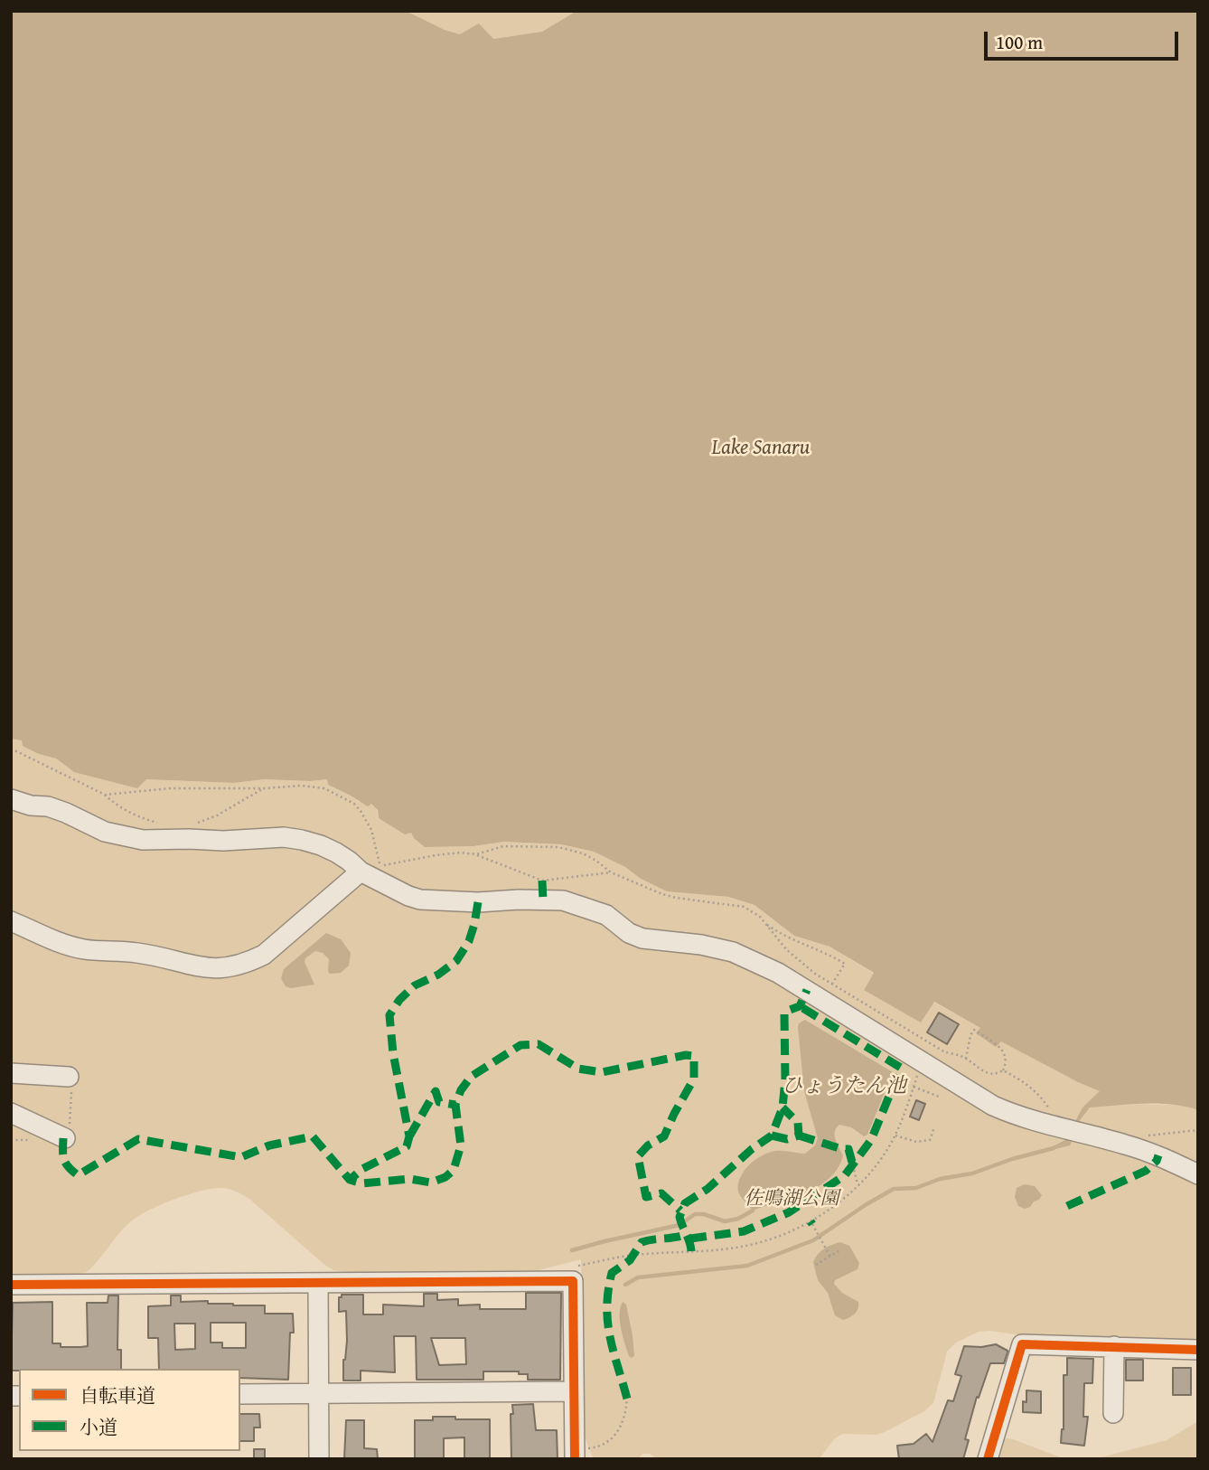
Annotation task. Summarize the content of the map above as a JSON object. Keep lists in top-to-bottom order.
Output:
{
  "water": ["Lake Sanaru", "ひょうたん池"],
  "parks": ["佐鳴湖公園"],
  "legend": ["自転車道", "小道"],
  "scale_bar": "100 m"
}
